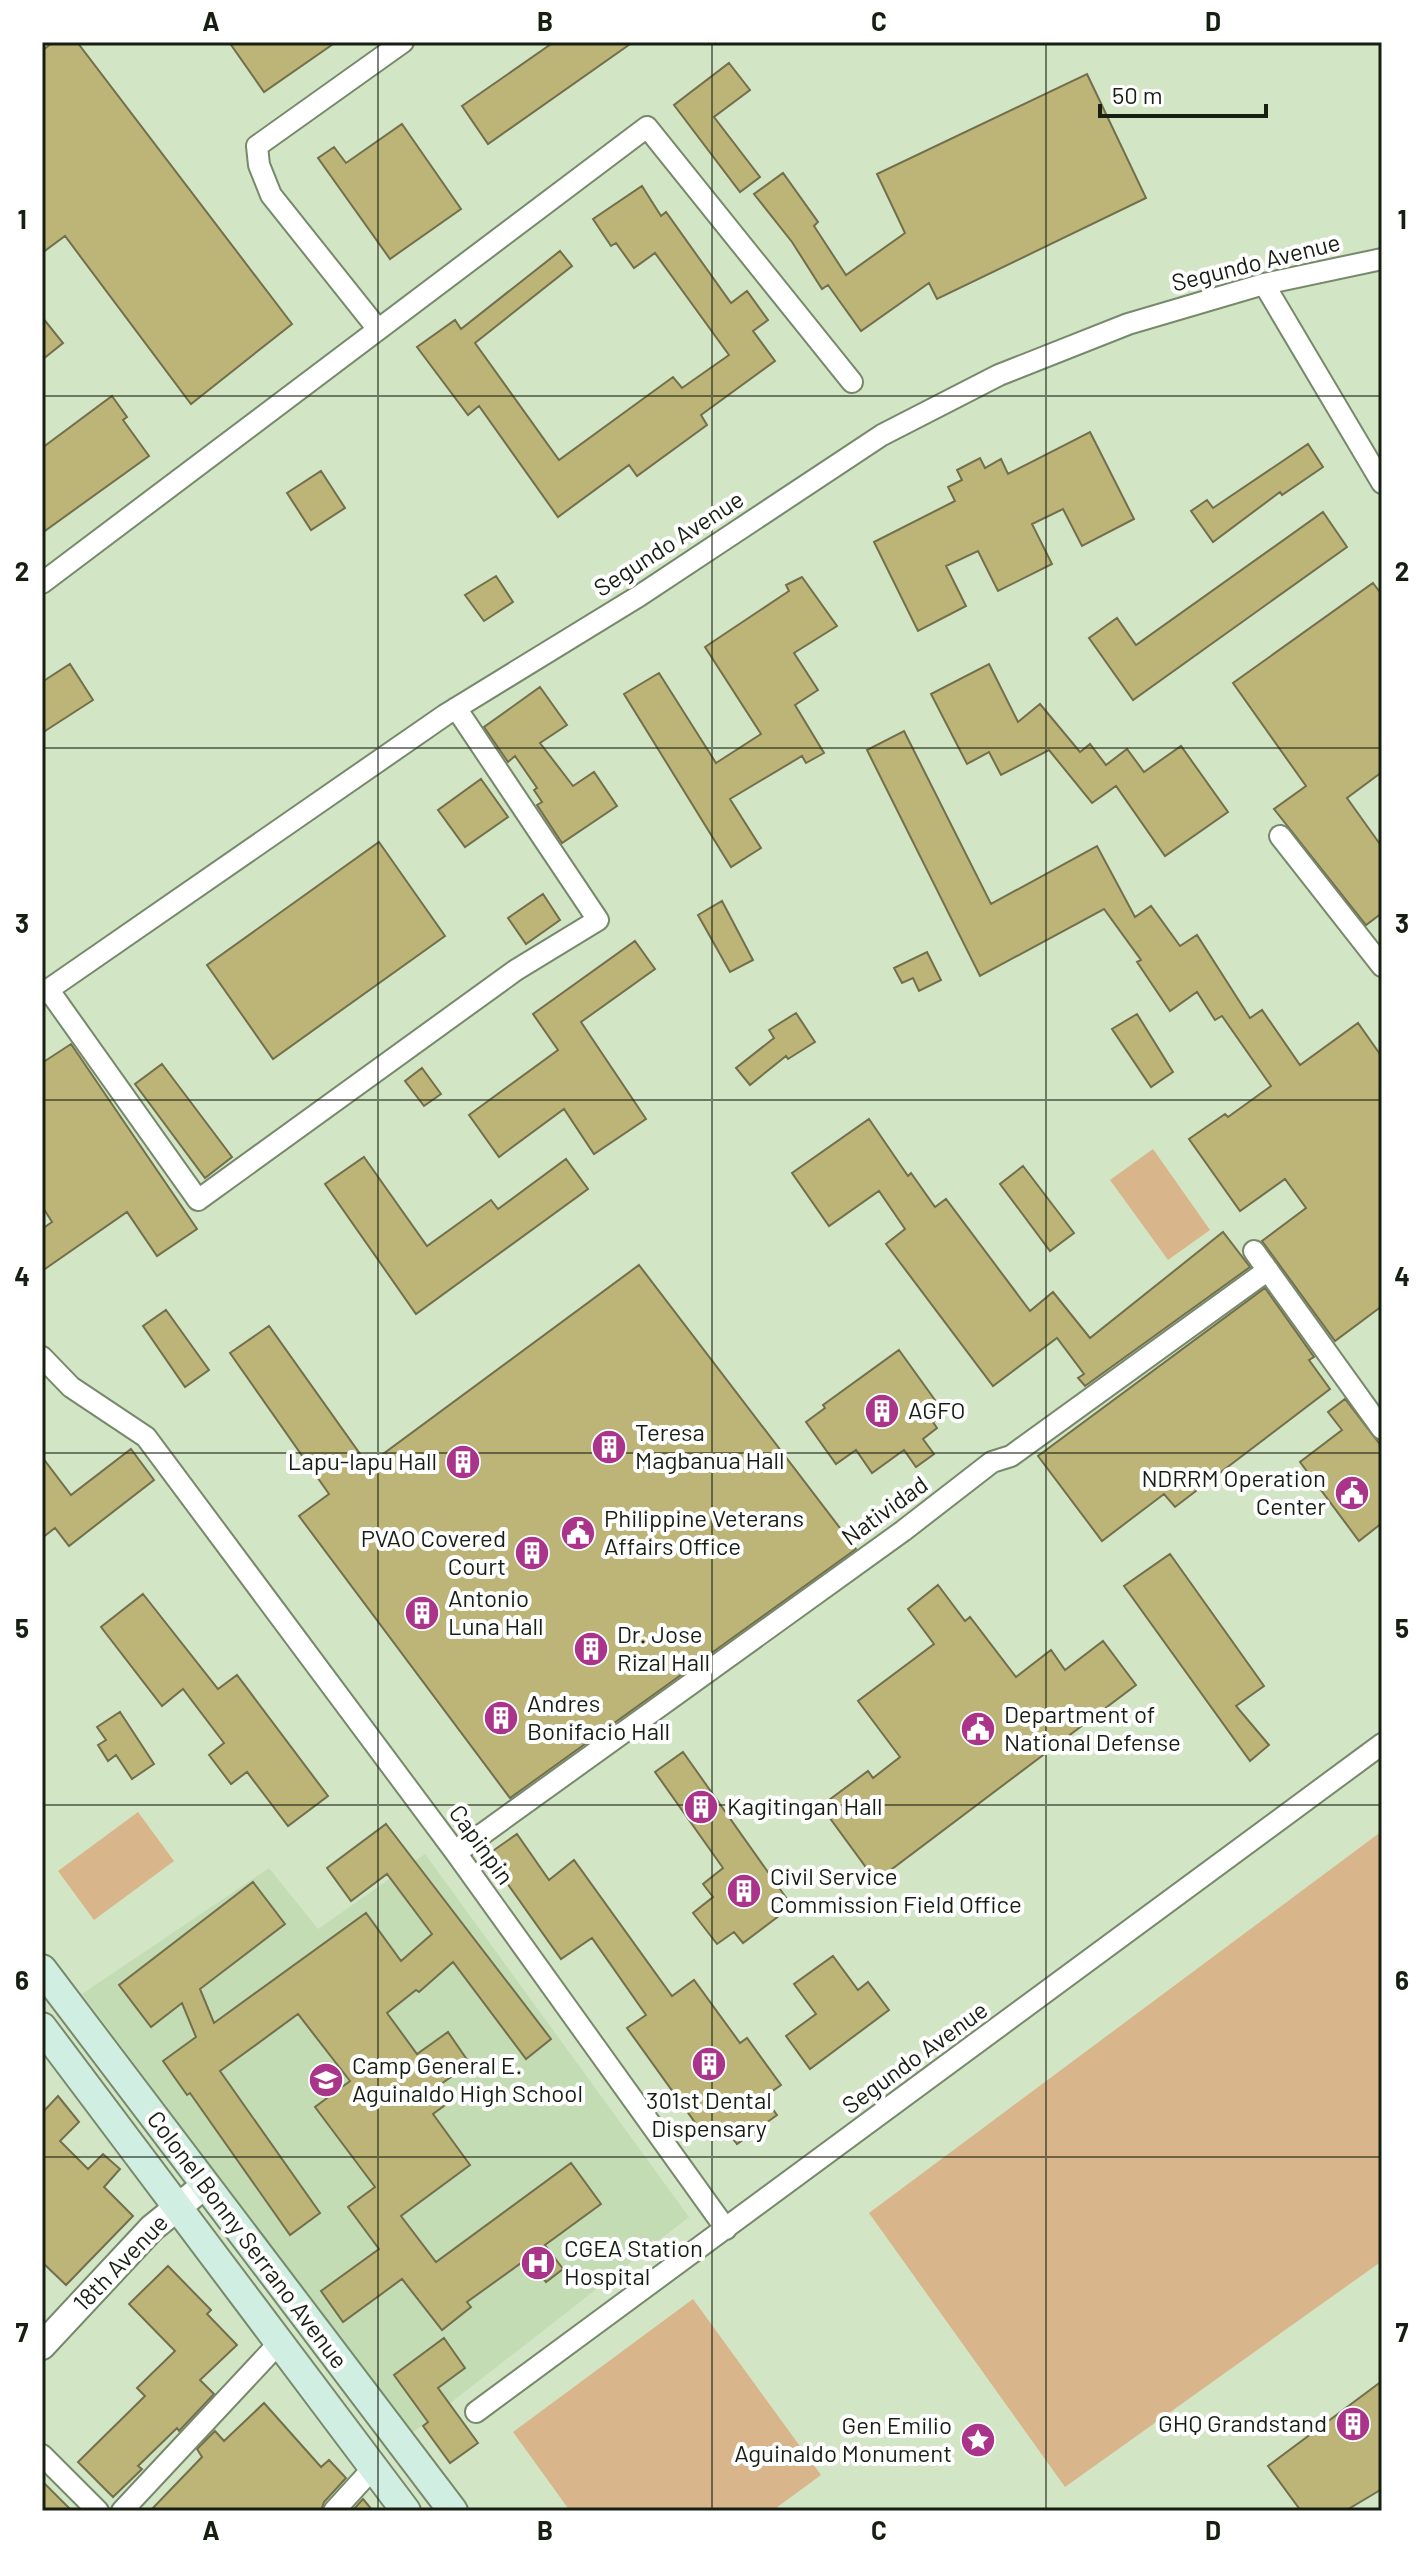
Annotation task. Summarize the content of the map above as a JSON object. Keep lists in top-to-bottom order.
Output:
{
  "streets": {
    "main road": ["Colonel Bonny Serrano Avenue"],
    "street": [
      "Segundo Avenue",
      "Natividad",
      "Capinpin",
      "18th Avenue"
    ]
  },
  "crossings": [
    ["Segundo Avenue", "Capinpin"],
    ["Natividad", "Capinpin"],
    ["Colonel Bonny Serrano Avenue", "18th Avenue"]
  ],
  "places": {
    "building": [
      "AGFO",
      "Teresa Magbanua Hall",
      "Lapu-lapu Hall",
      "PVAO Covered Court",
      "Antonio Luna Hall",
      "Dr. Jose Rizal Hall",
      "Andres Bonifacio Hall",
      "Kagitingan Hall",
      "Civil Service Commission Field Office",
      "301st Dental Dispensary",
      "GHQ Grandstand"
    ],
    "public building": ["NDRRM Operation Center", "Philippine Veterans Affairs Office", "Department of National Defense"],
    "school or university": ["Camp General E. Aguinaldo High School"],
    "hospital": ["CGEA Station Hospital"],
    "place": ["Gen Emilio Aguinaldo Monument"]
  },
  "scale_bar": "50 m",
  "grid": {
    "columns": [
      "A",
      "B",
      "C",
      "D"
    ],
    "rows": [
      "1",
      "2",
      "3",
      "4",
      "5",
      "6",
      "7"
    ]
  }
}
